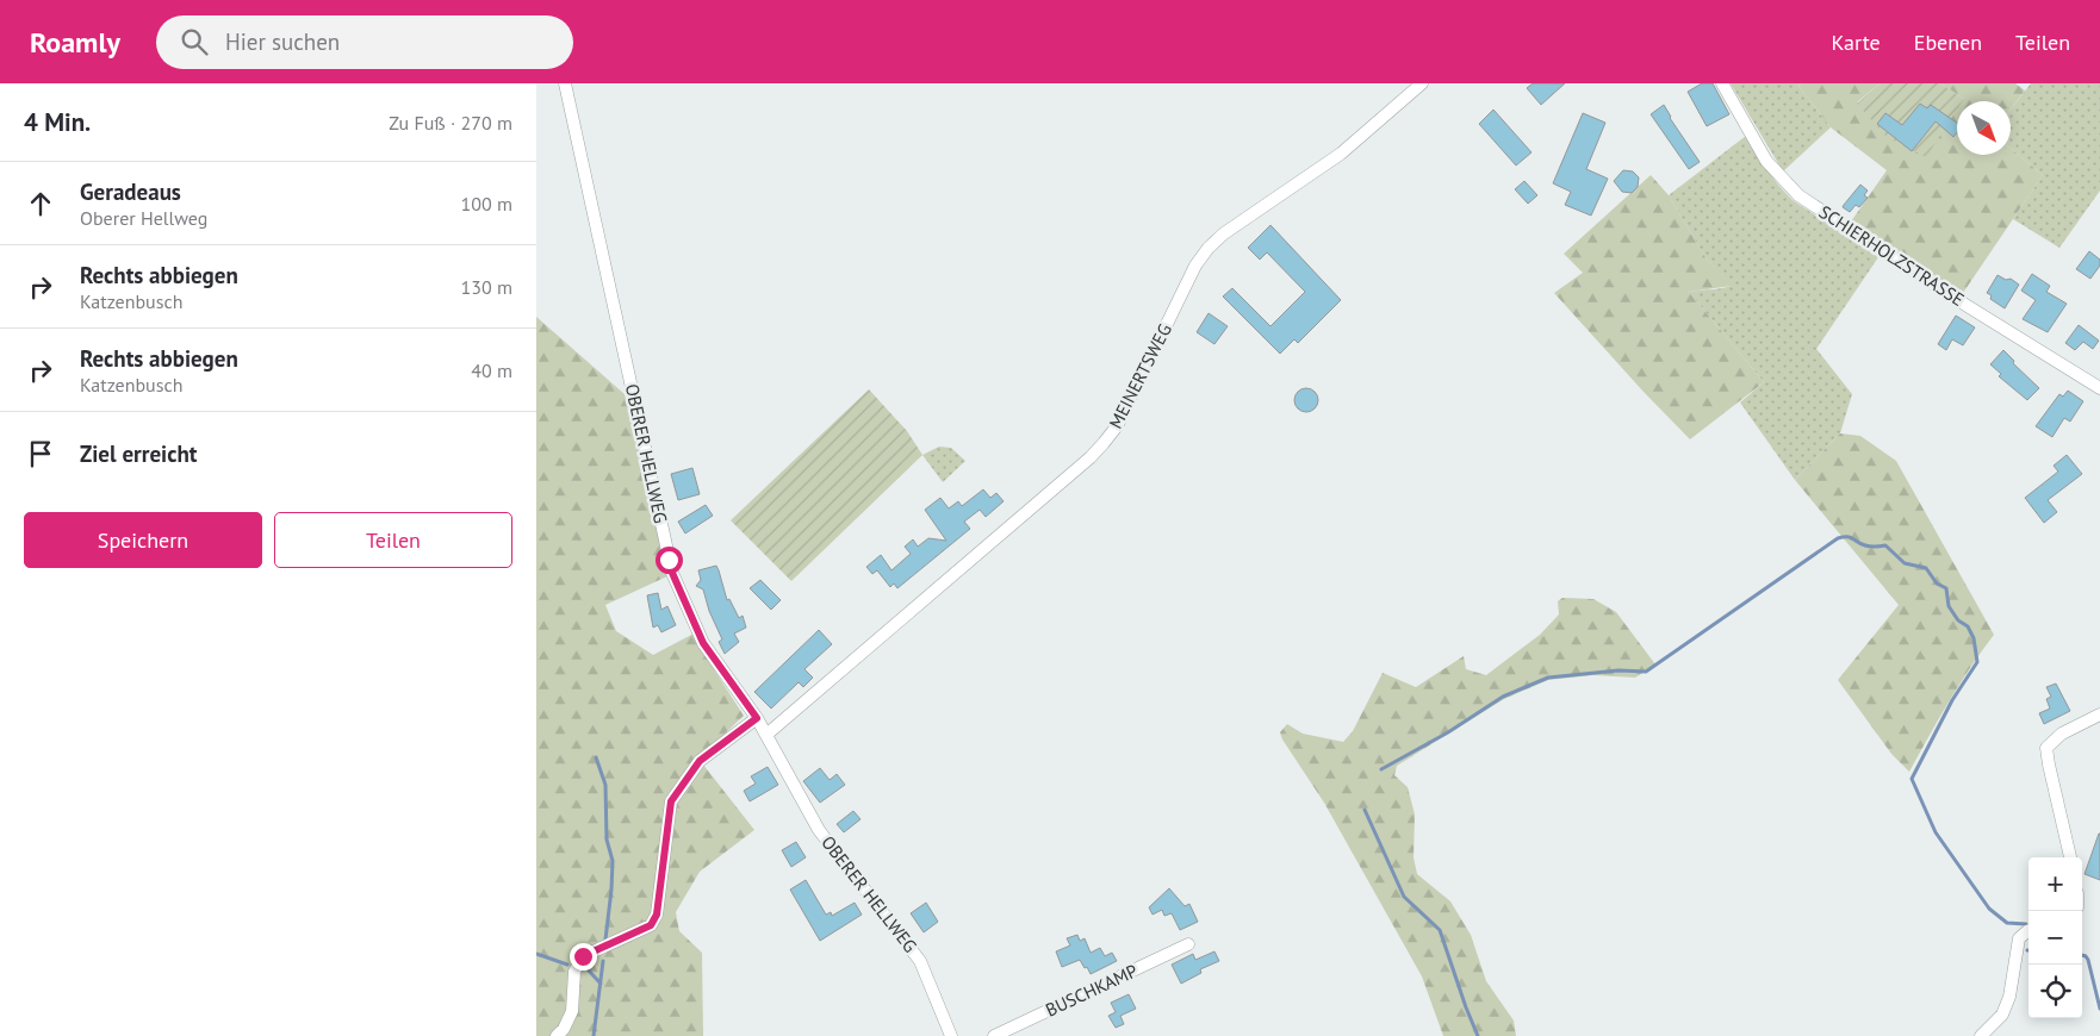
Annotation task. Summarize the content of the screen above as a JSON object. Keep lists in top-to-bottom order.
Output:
{
  "streets": {
    "street": [
      "SCHIERHOLZSTRASSE",
      "MEINERTSWEG",
      "OBERER HELLWEG",
      "BUSCHKAMP"
    ]
  },
  "crossings": [
    ["MEINERTSWEG", "OBERER HELLWEG"]
  ],
  "north": "bottom right",
  "page": {
    "header": "Roamly",
    "search": "Hier suchen",
    "nav": ["Karte", "Ebenen", "Teilen"],
    "heading": ["4 Min.", "Zu Fuß · 270 m"],
    "list": [
      ["Geradeaus", "Oberer Hellweg", "100 m"],
      ["Rechts abbiegen", "Katzenbusch", "130 m"],
      ["Rechts abbiegen", "Katzenbusch", "40 m"],
      "Ziel erreicht"
    ],
    "buttons": ["Speichern", "Teilen"],
    "map_buttons": ["+", "−"]
  }
}
